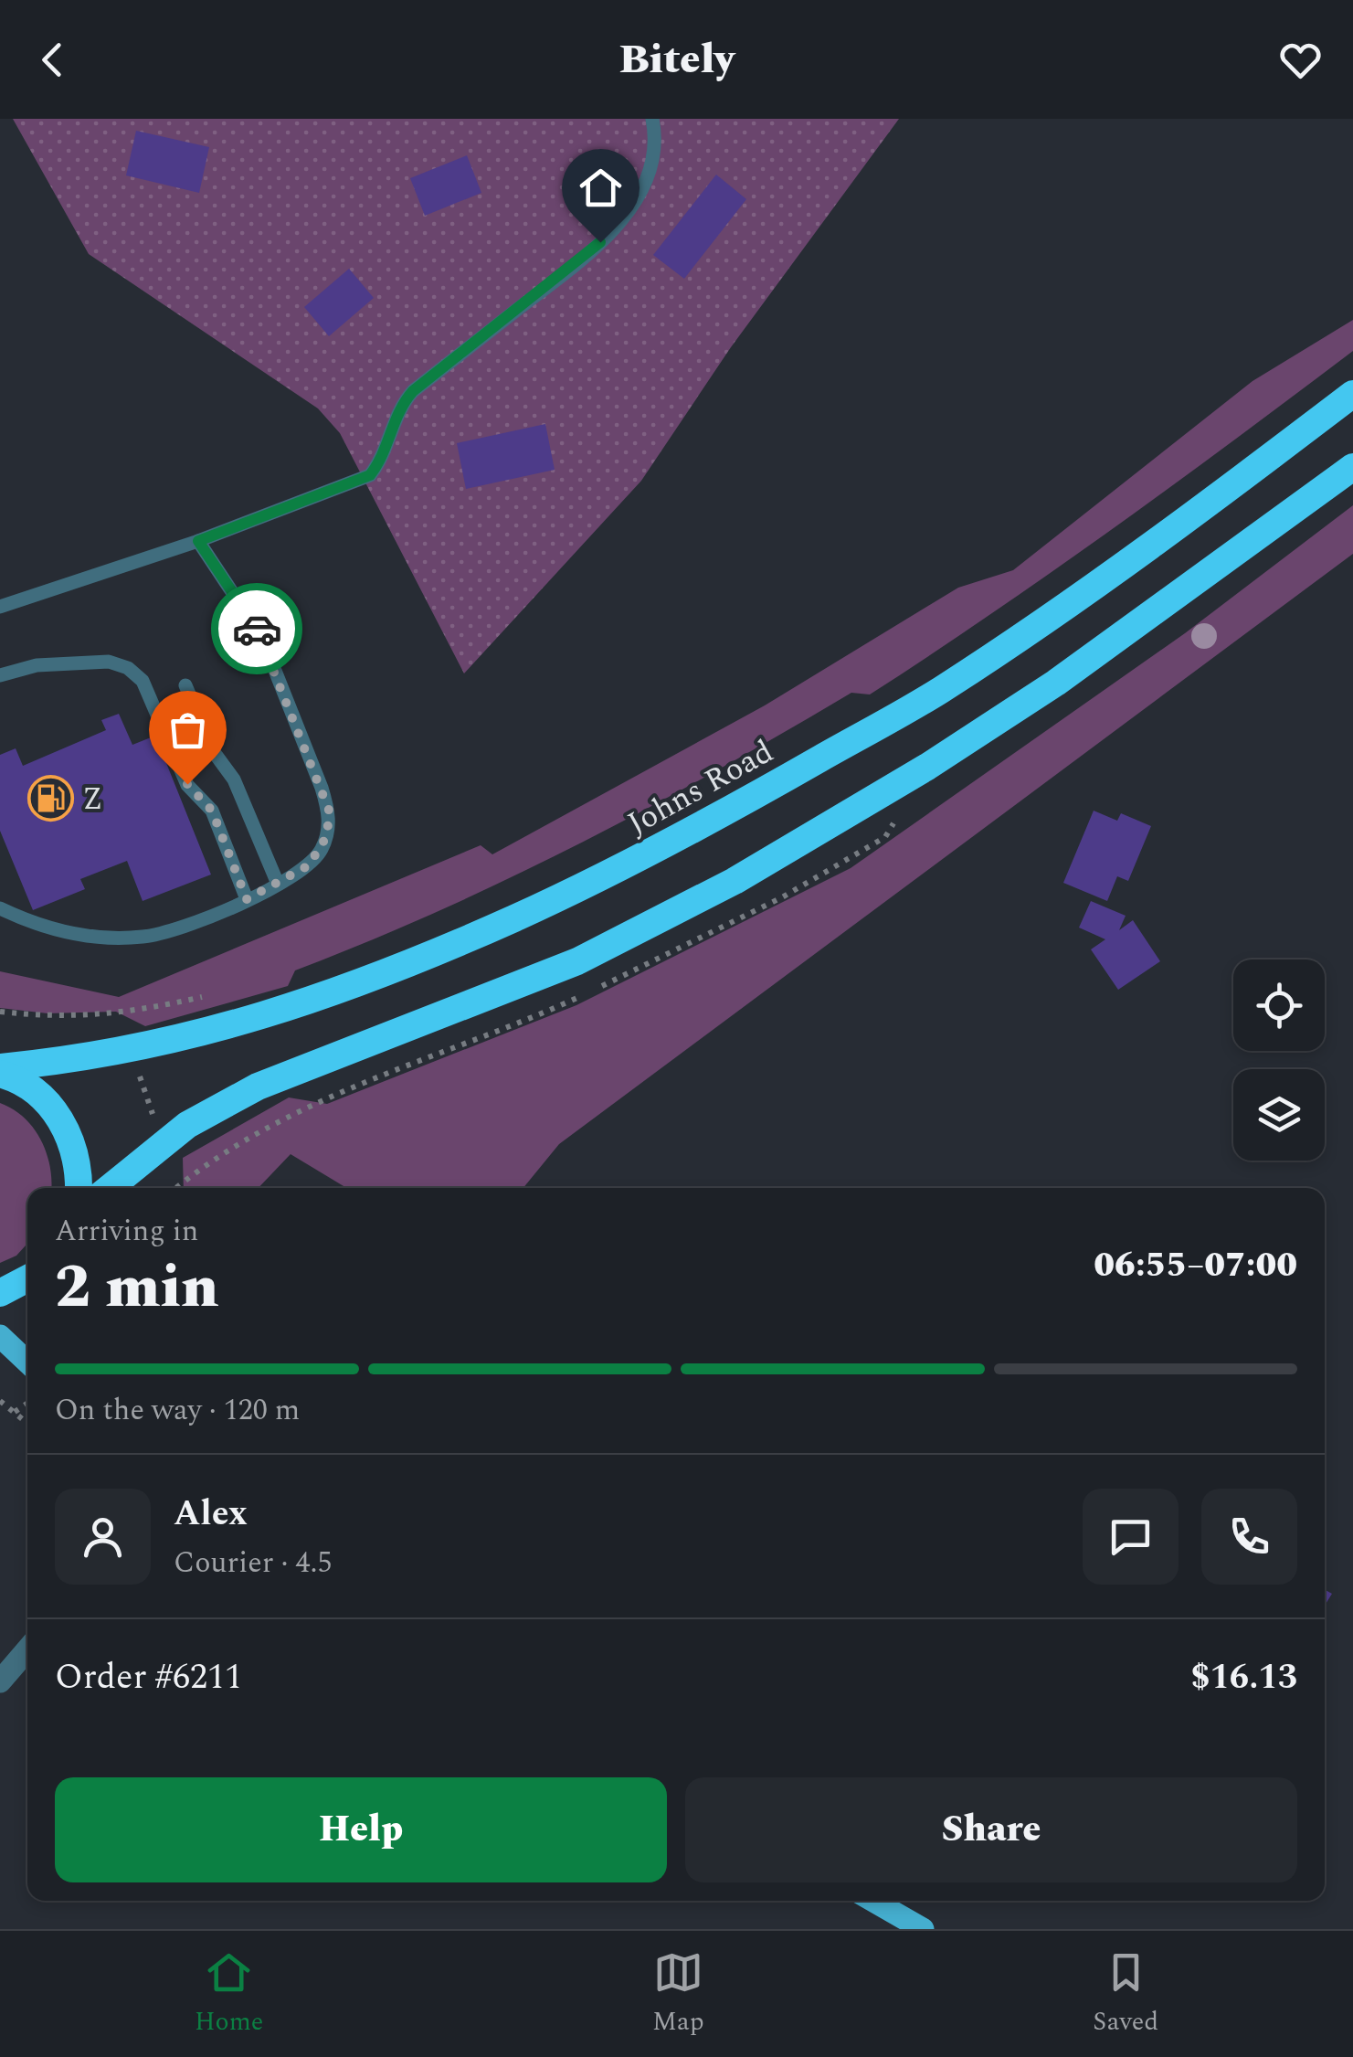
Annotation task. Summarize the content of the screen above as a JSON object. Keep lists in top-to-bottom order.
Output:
{
  "streets": {
    "highway": ["Johns Road"]
  },
  "places": {
    "fuel station": ["Z"]
  },
  "page": {
    "header": "Bitely",
    "heading": ["2 min", "Arriving in", "06:55–07:00"],
    "panel": [
      "Alex",
      "Courier · 4.5",
      "Order #6211",
      "$16.13"
    ],
    "bar": "On the way · 120 m",
    "buttons": ["Help", "Share"],
    "tabs": ["Home", "Map", "Saved"]
  }
}
